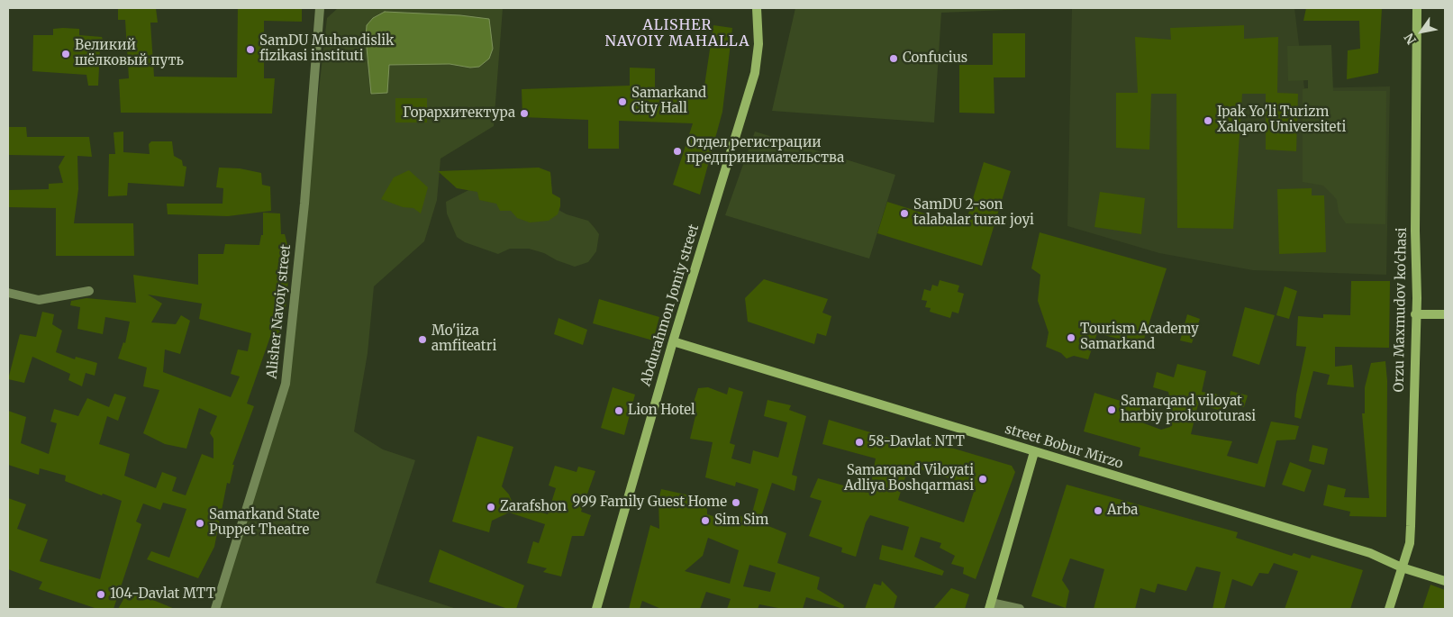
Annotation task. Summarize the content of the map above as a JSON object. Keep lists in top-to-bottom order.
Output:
{
  "streets": {
    "main road": ["Abdurahmon Jomiy street", "Orzu Maxmudov ko'chasi", "street Bobur Mirzo"],
    "street": ["Alisher Navoiy street"]
  },
  "crossings": [
    ["Abdurahmon Jomiy street", "street Bobur Mirzo"],
    ["Orzu Maxmudov ko'chasi", "street Bobur Mirzo"]
  ],
  "districts": ["ALISHER NAVOIY MAHALLA"],
  "places": [
    "SamDU Muhandislik fizikasi instituti",
    "Великий шёлковый путь",
    "Confucius",
    "Samarkand City Hall",
    "Горархитектура",
    "Ipak Yo'li Turizm Xalqaro Universiteti",
    "Отдел регистрации предпринимательства",
    "SamDU 2-son talabalar turar joyi",
    "Tourism Academy Samarkand",
    "Mo'jiza amfiteatri",
    "Samarqand viloyat harbiy prokuroturasi",
    "Lion Hotel",
    "58-Davlat NTT",
    "Samarqand Viloyati Adliya Boshqarmasi",
    "999 Family Guest Home",
    "Zarafshon",
    "Arba",
    "Sim Sim",
    "Samarkand State Puppet Theatre",
    "104-Davlat MTT"
  ],
  "north": "bottom left"
}
